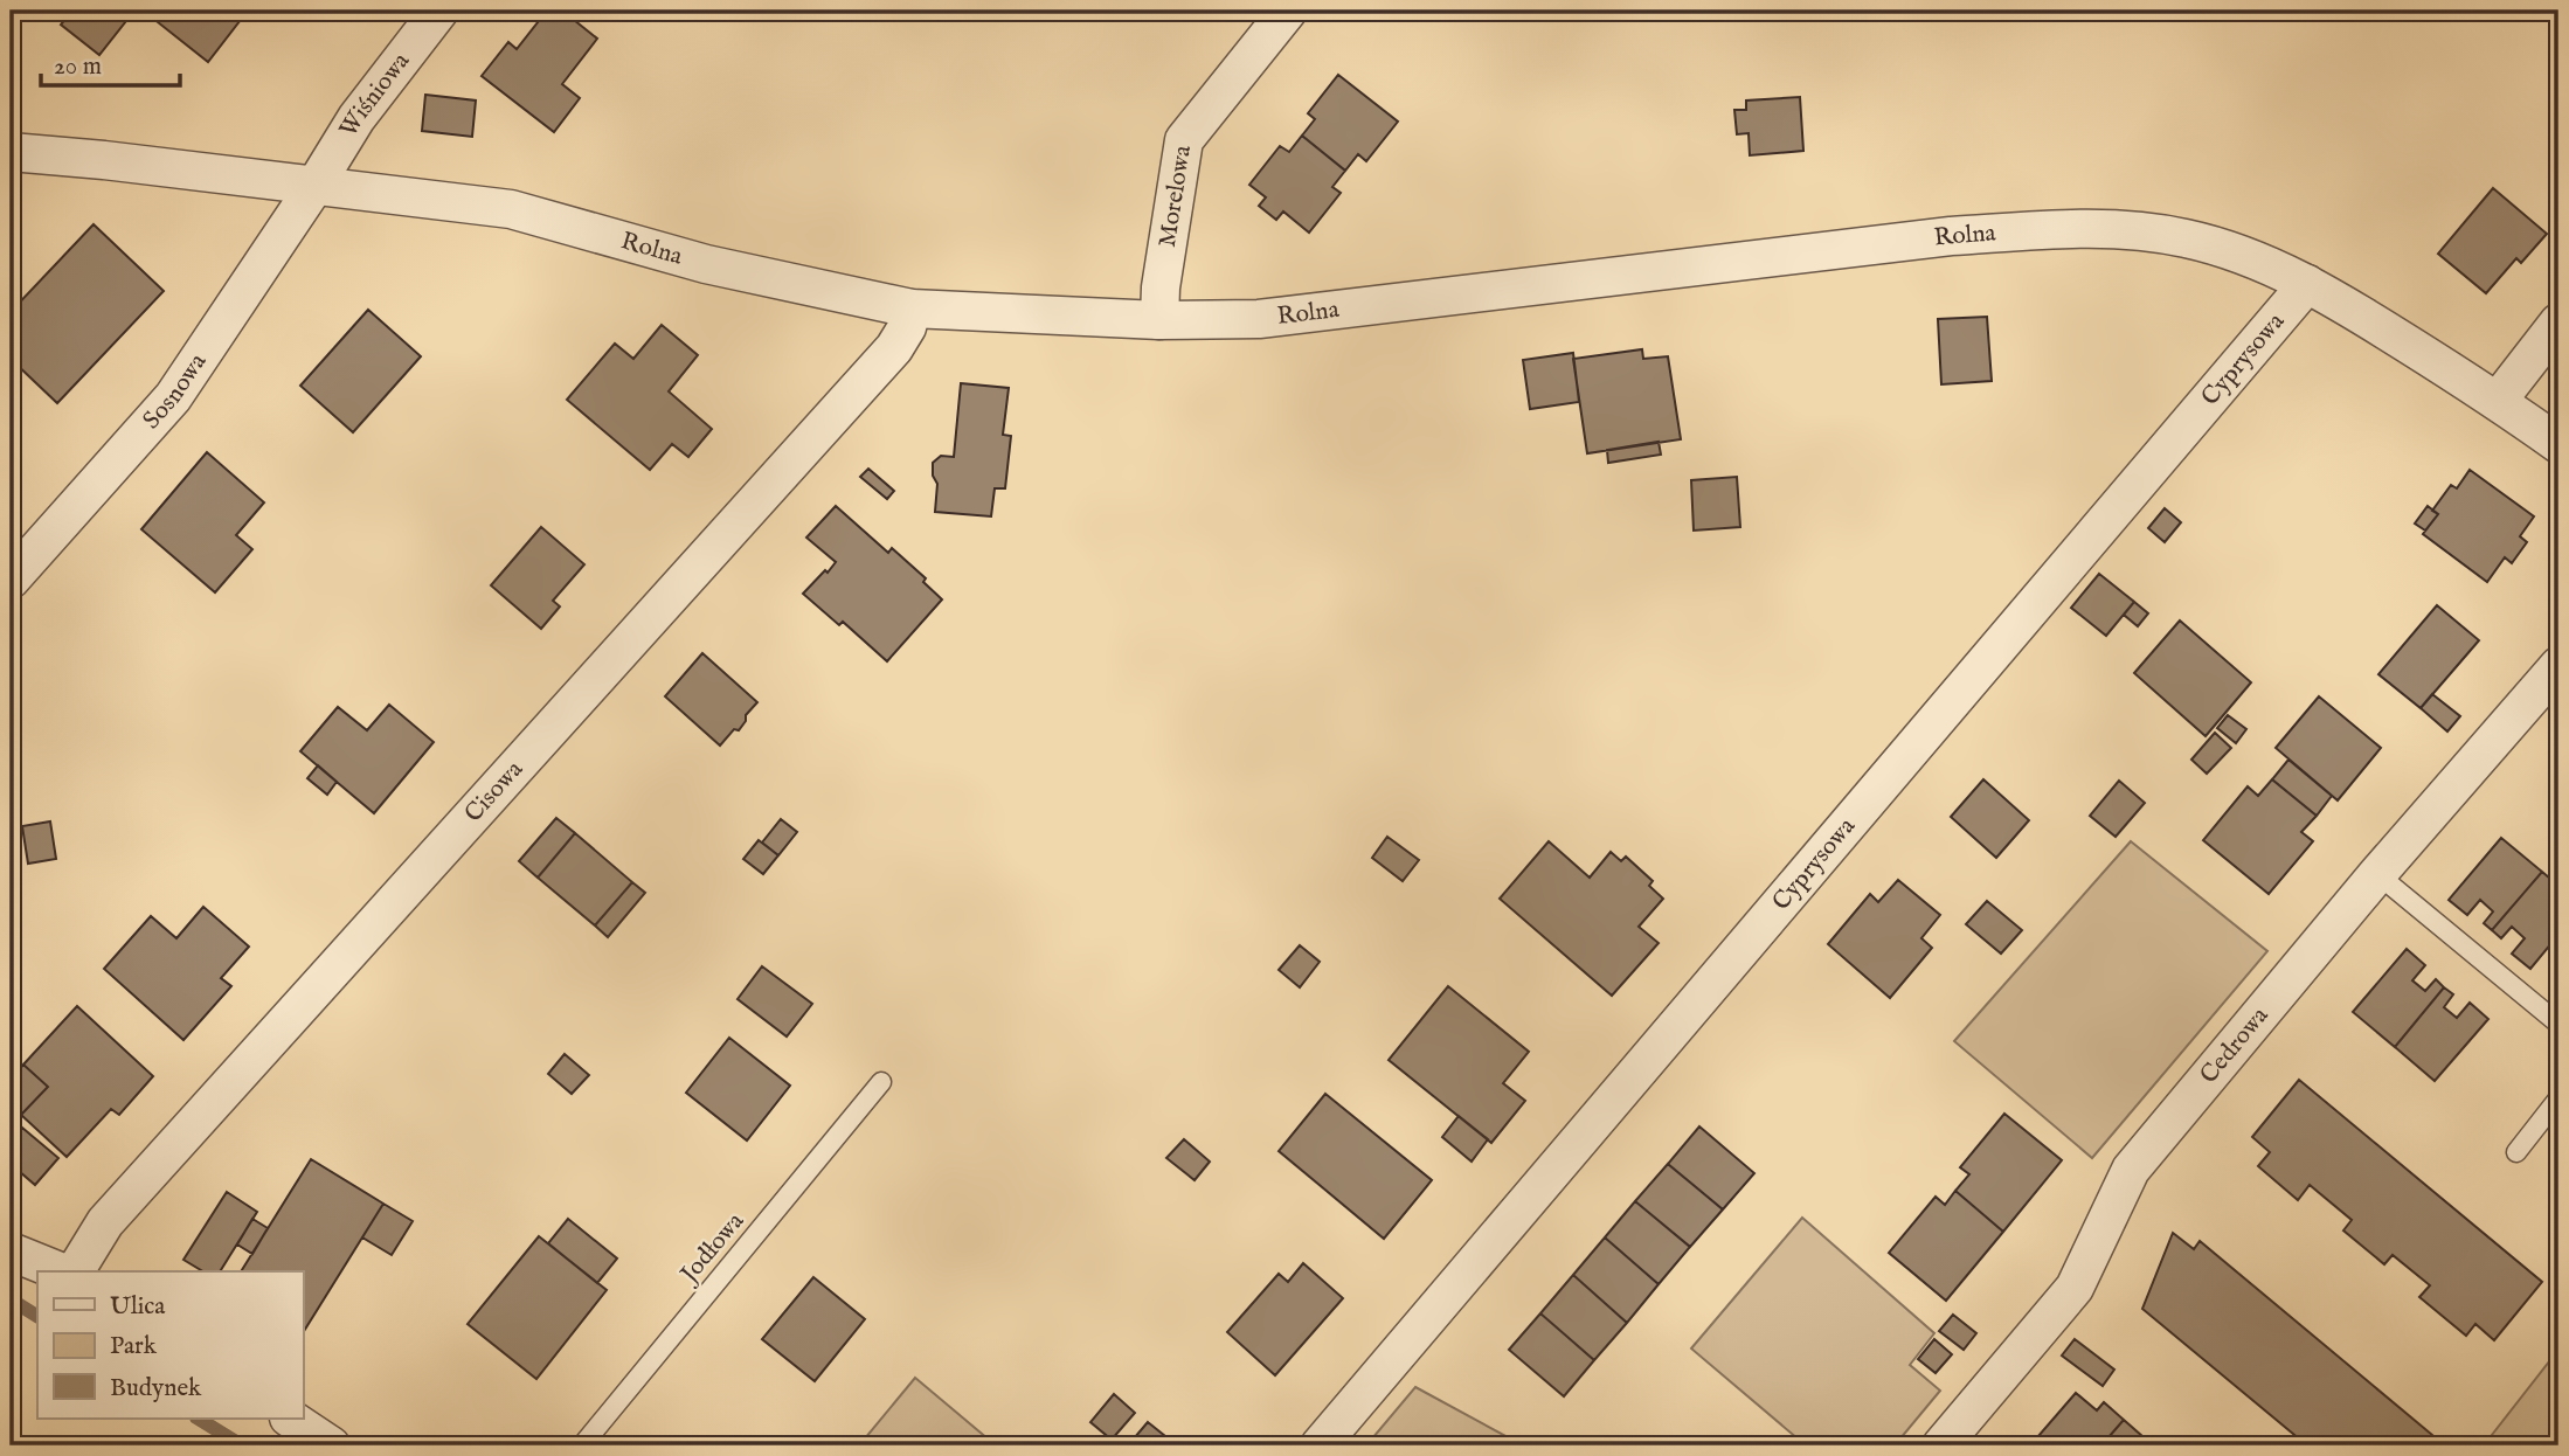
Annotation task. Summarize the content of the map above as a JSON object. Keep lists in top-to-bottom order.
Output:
{
  "streets": {
    "street": [
      "Wiśniowa",
      "Morelowa",
      "Rolna",
      "Cyprysowa",
      "Sosnowa",
      "Cisowa",
      "Cedrowa"
    ],
    "lane": ["Jodłowa"]
  },
  "crossings": [
    ["Wiśniowa", "Rolna"],
    ["Wiśniowa", "Sosnowa"],
    ["Morelowa", "Rolna"],
    ["Rolna", "Cyprysowa"],
    ["Rolna", "Sosnowa"],
    ["Rolna", "Cisowa"]
  ],
  "legend": ["Ulica", "Park", "Budynek"],
  "scale_bar": "20 m"
}
